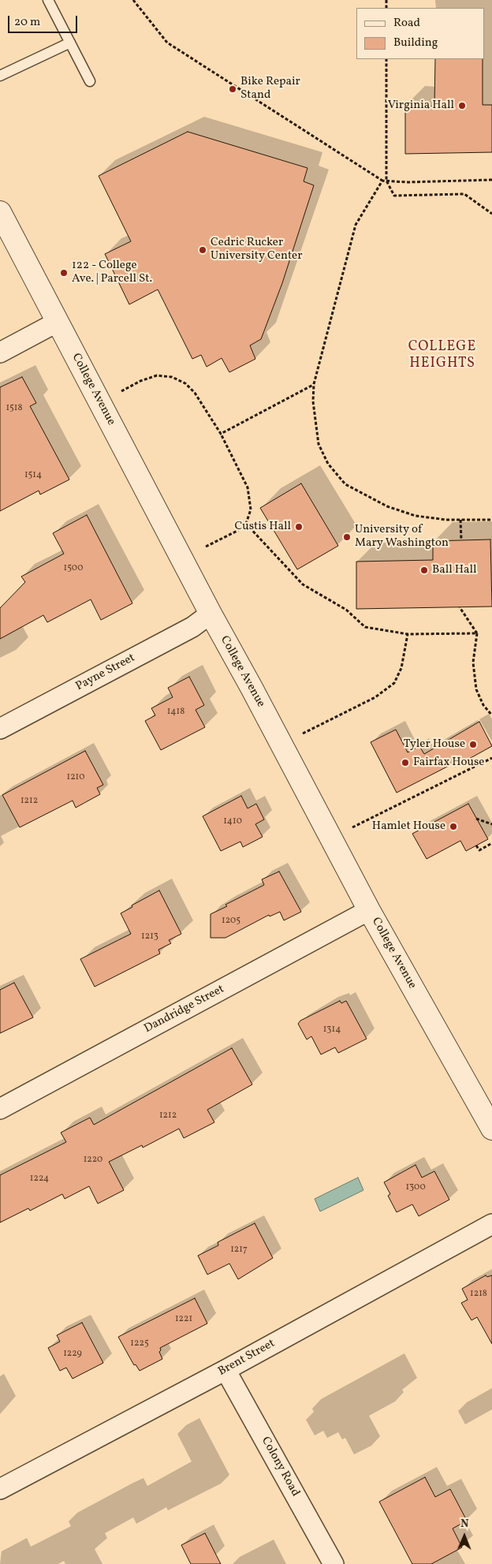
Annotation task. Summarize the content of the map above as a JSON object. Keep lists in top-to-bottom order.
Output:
{
  "streets": {
    "street": [
      "College Avenue",
      "Payne Street",
      "Dandridge Street",
      "Brent Street",
      "Colony Road"
    ]
  },
  "crossings": [
    ["College Avenue", "Payne Street"],
    ["College Avenue", "Dandridge Street"],
    ["Brent Street", "Colony Road"]
  ],
  "districts": ["COLLEGE HEIGHTS"],
  "places": [
    "Bike Repair Stand",
    "Virginia Hall",
    "Cedric Rucker University Center",
    "122 - College Ave. | Parcell St.",
    "Custis Hall",
    "University of Mary Washington",
    "Ball Hall",
    "Tyler House",
    "Fairfax House",
    "Hamlet House"
  ],
  "house_numbers": [
    "1518",
    "1514",
    "1500",
    "1418",
    "1210",
    "1212",
    "1410",
    "1205",
    "1213",
    "1314",
    "1212",
    "1220",
    "1224",
    "1300",
    "1217",
    "1218",
    "1221",
    "1225",
    "1229"
  ],
  "legend": ["Road", "Building"],
  "scale_bar": "20 m",
  "north": "top"
}
